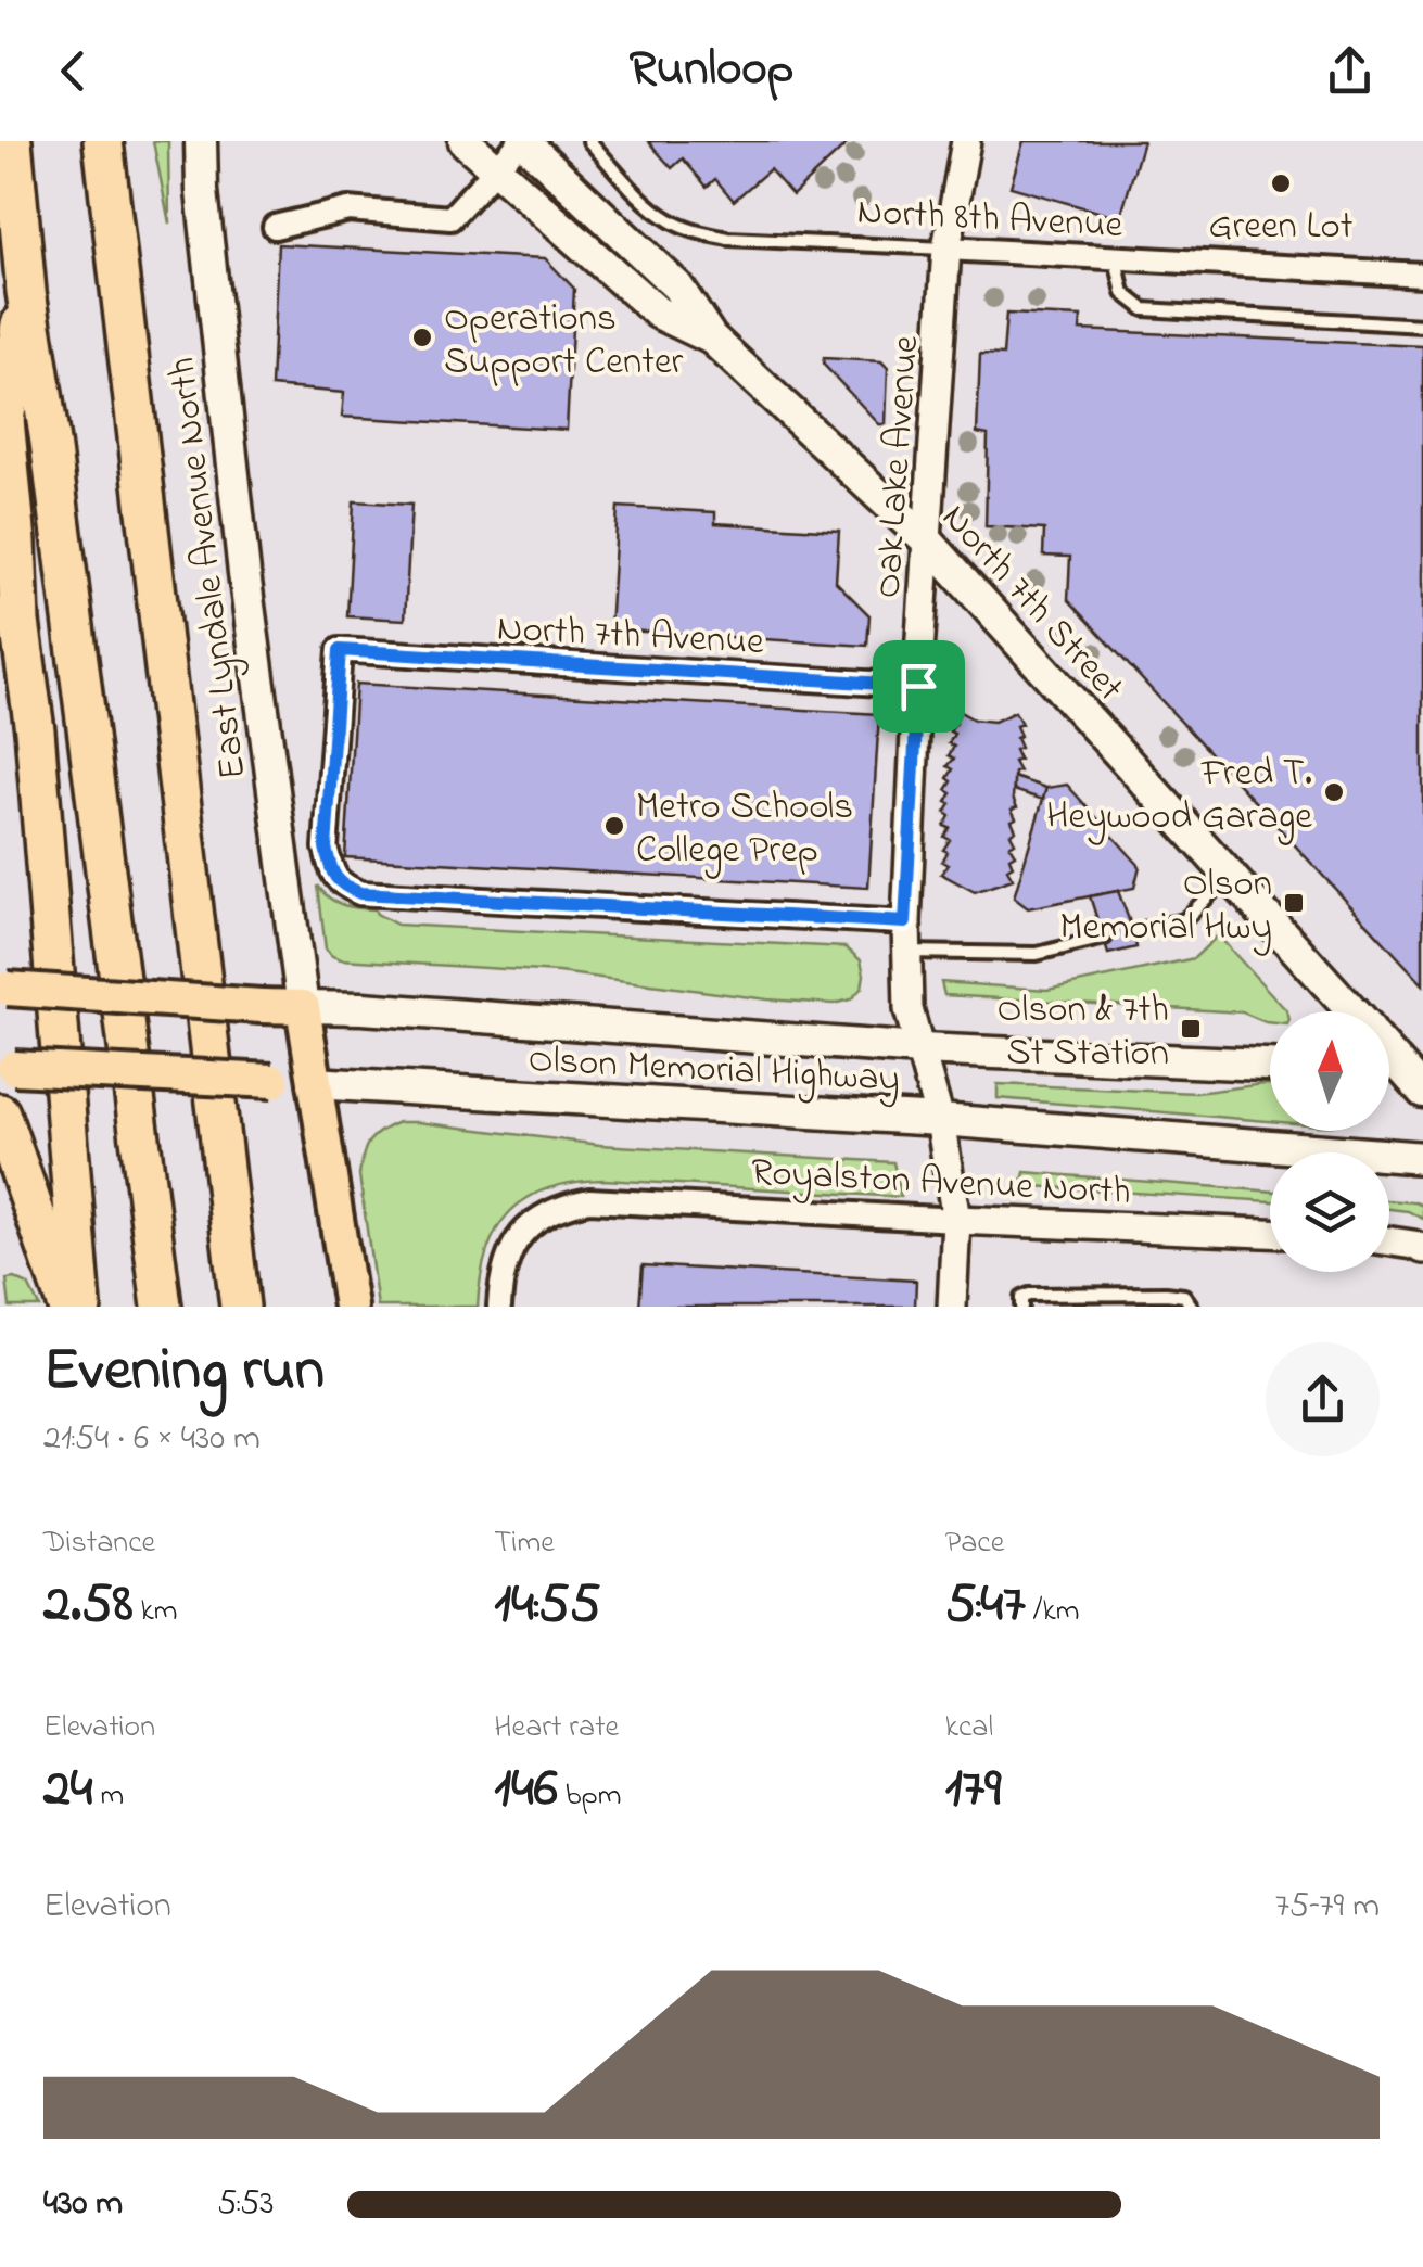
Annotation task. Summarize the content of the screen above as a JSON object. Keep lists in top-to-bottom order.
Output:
{
  "streets": {
    "main road": ["East Lyndale Avenue North", "North 7th Street", "Olson Memorial Highway"],
    "street": [
      "North 8th Avenue",
      "Oak Lake Avenue",
      "North 7th Avenue",
      "Royalston Avenue North"
    ]
  },
  "crossings": [
    ["North 8th Avenue", "Oak Lake Avenue"],
    ["Oak Lake Avenue", "North 7th Street"],
    ["Oak Lake Avenue", "North 7th Avenue"],
    ["Oak Lake Avenue", "Olson Memorial Highway"],
    ["Oak Lake Avenue", "Royalston Avenue North"],
    ["East Lyndale Avenue North", "Olson Memorial Highway"]
  ],
  "places": {
    "other": [
      "Green Lot",
      "Operations Support Center",
      "Fred T. Heywood Garage",
      "Metro Schools College Prep"
    ],
    "transit": ["Olson Memorial Hwy", "Olson & 7th St Station"]
  },
  "north": "top",
  "page": {
    "header": "Runloop",
    "heading": ["Evening run", "21:54 · 6 × 430 m"],
    "stats": [
      ["Distance", "2.58 km"],
      ["Time", "14:55"],
      ["Pace", "5:47 /km"],
      ["Elevation", "24 m"],
      ["Heart rate", "146 bpm"],
      ["kcal", "179"]
    ],
    "chart": ["Elevation", "75–79 m"],
    "list": [
      {
        "name": "430 m",
        "note": "5:53"
      }
    ]
  }
}
